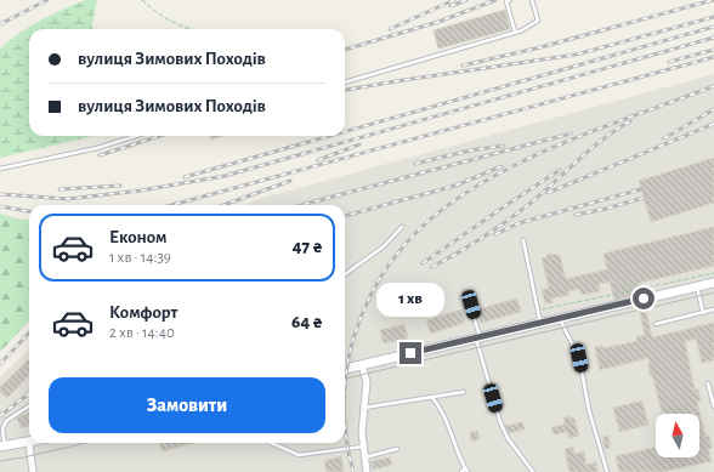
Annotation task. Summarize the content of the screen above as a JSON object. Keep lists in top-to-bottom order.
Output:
{
  "north": "top",
  "page": {
    "banner": ["вулиця Зимових Походів", "вулиця Зимових Походів"],
    "list": [
      {
        "name": "Економ",
        "note": "1 хв · 14:39",
        "value": "47 ₴"
      },
      {
        "name": "Комфорт",
        "note": "2 хв · 14:40",
        "value": "64 ₴"
      }
    ],
    "bubble": "1 хв",
    "buttons": "Замовити"
  }
}
